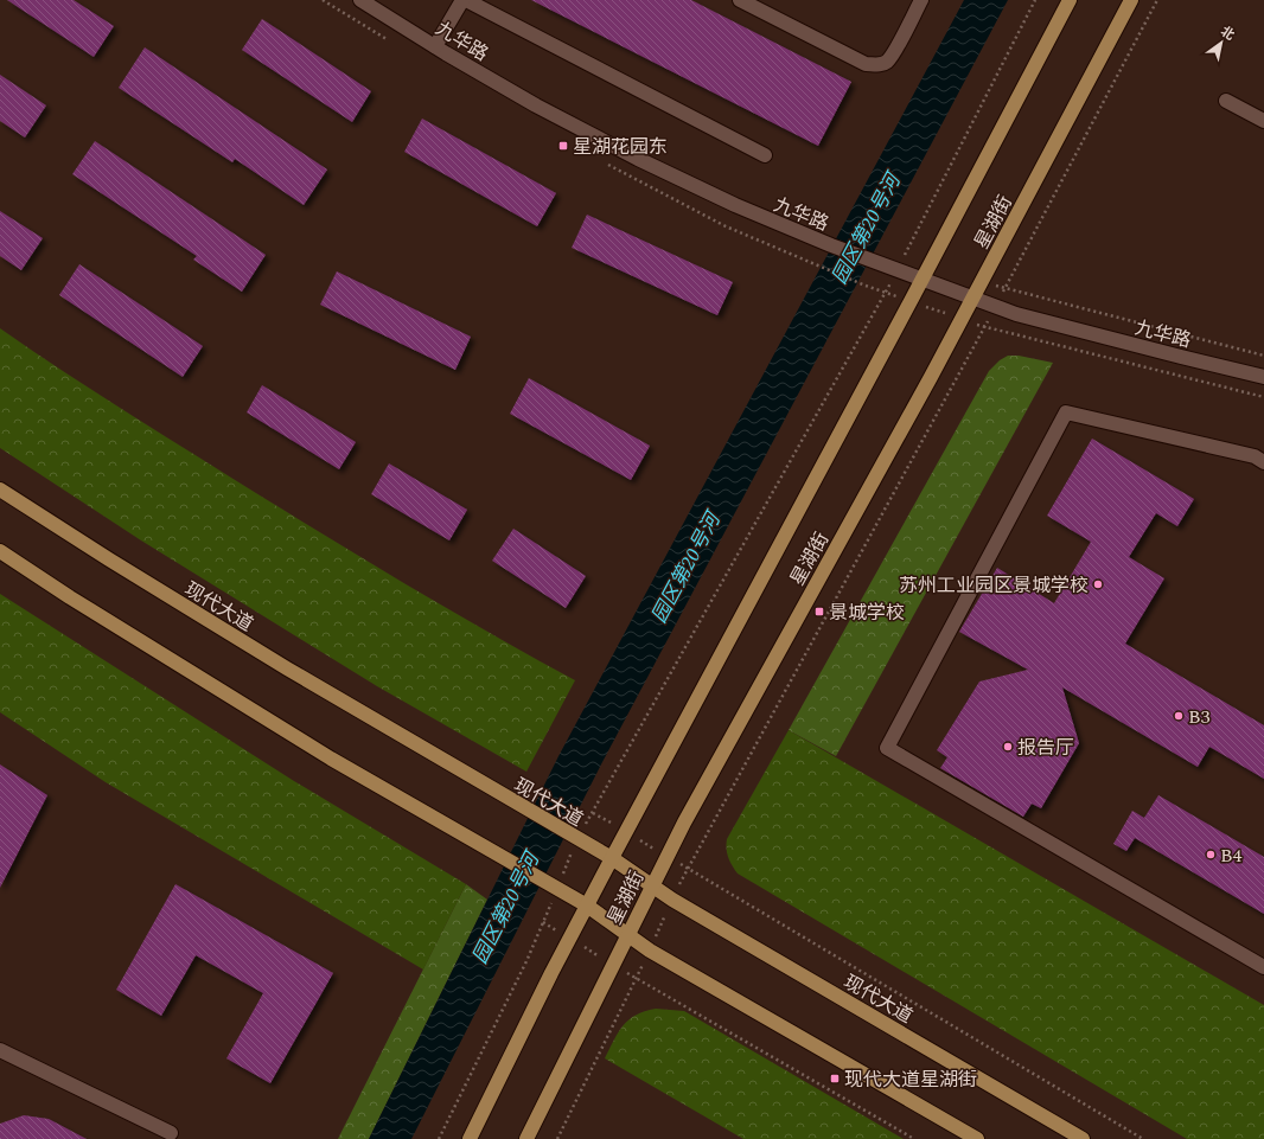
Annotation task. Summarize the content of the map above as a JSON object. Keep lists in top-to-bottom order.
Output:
{
  "streets": {
    "main road": ["星湖街", "现代大道"],
    "street": ["九华路"]
  },
  "crossings": [
    ["九华路", "星湖街"],
    ["星湖街", "现代大道"]
  ],
  "water": ["园区第20号河"],
  "places": {
    "transit": ["星湖花园东", "景城学校", "现代大道星湖街"],
    "other": [
      "苏州工业园区景城学校",
      "B3",
      "报告厅",
      "B4"
    ]
  },
  "north": "top right"
}
